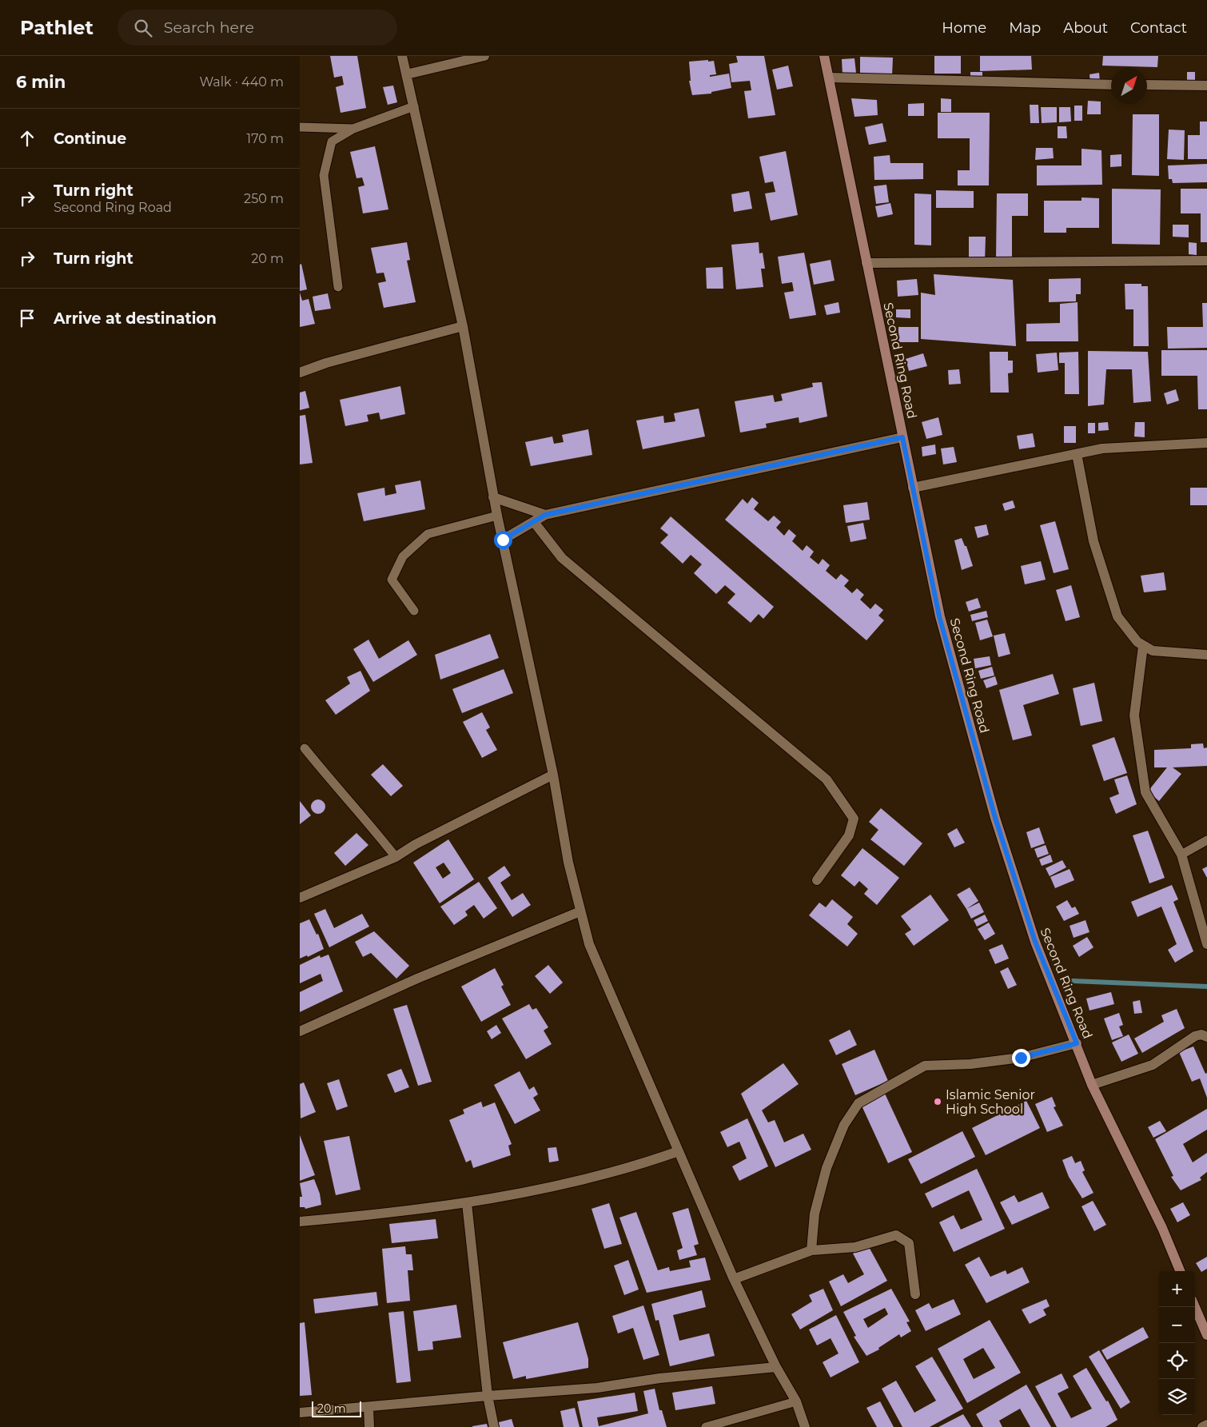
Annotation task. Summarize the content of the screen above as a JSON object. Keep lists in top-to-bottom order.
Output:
{
  "streets": {
    "main road": ["Second Ring Road"]
  },
  "places": ["Islamic Senior High School"],
  "scale_bar": "20 m",
  "north": "top right",
  "page": {
    "header": "Pathlet",
    "search": "Search here",
    "nav": [
      "Home",
      "Map",
      "About",
      "Contact"
    ],
    "heading": ["6 min", "Walk · 440 m"],
    "list": [
      ["Continue", "170 m"],
      ["Turn right", "Second Ring Road", "250 m"],
      ["Turn right", "20 m"],
      "Arrive at destination"
    ],
    "map_buttons": ["+", "−"],
    "scale": "20 m"
  }
}
